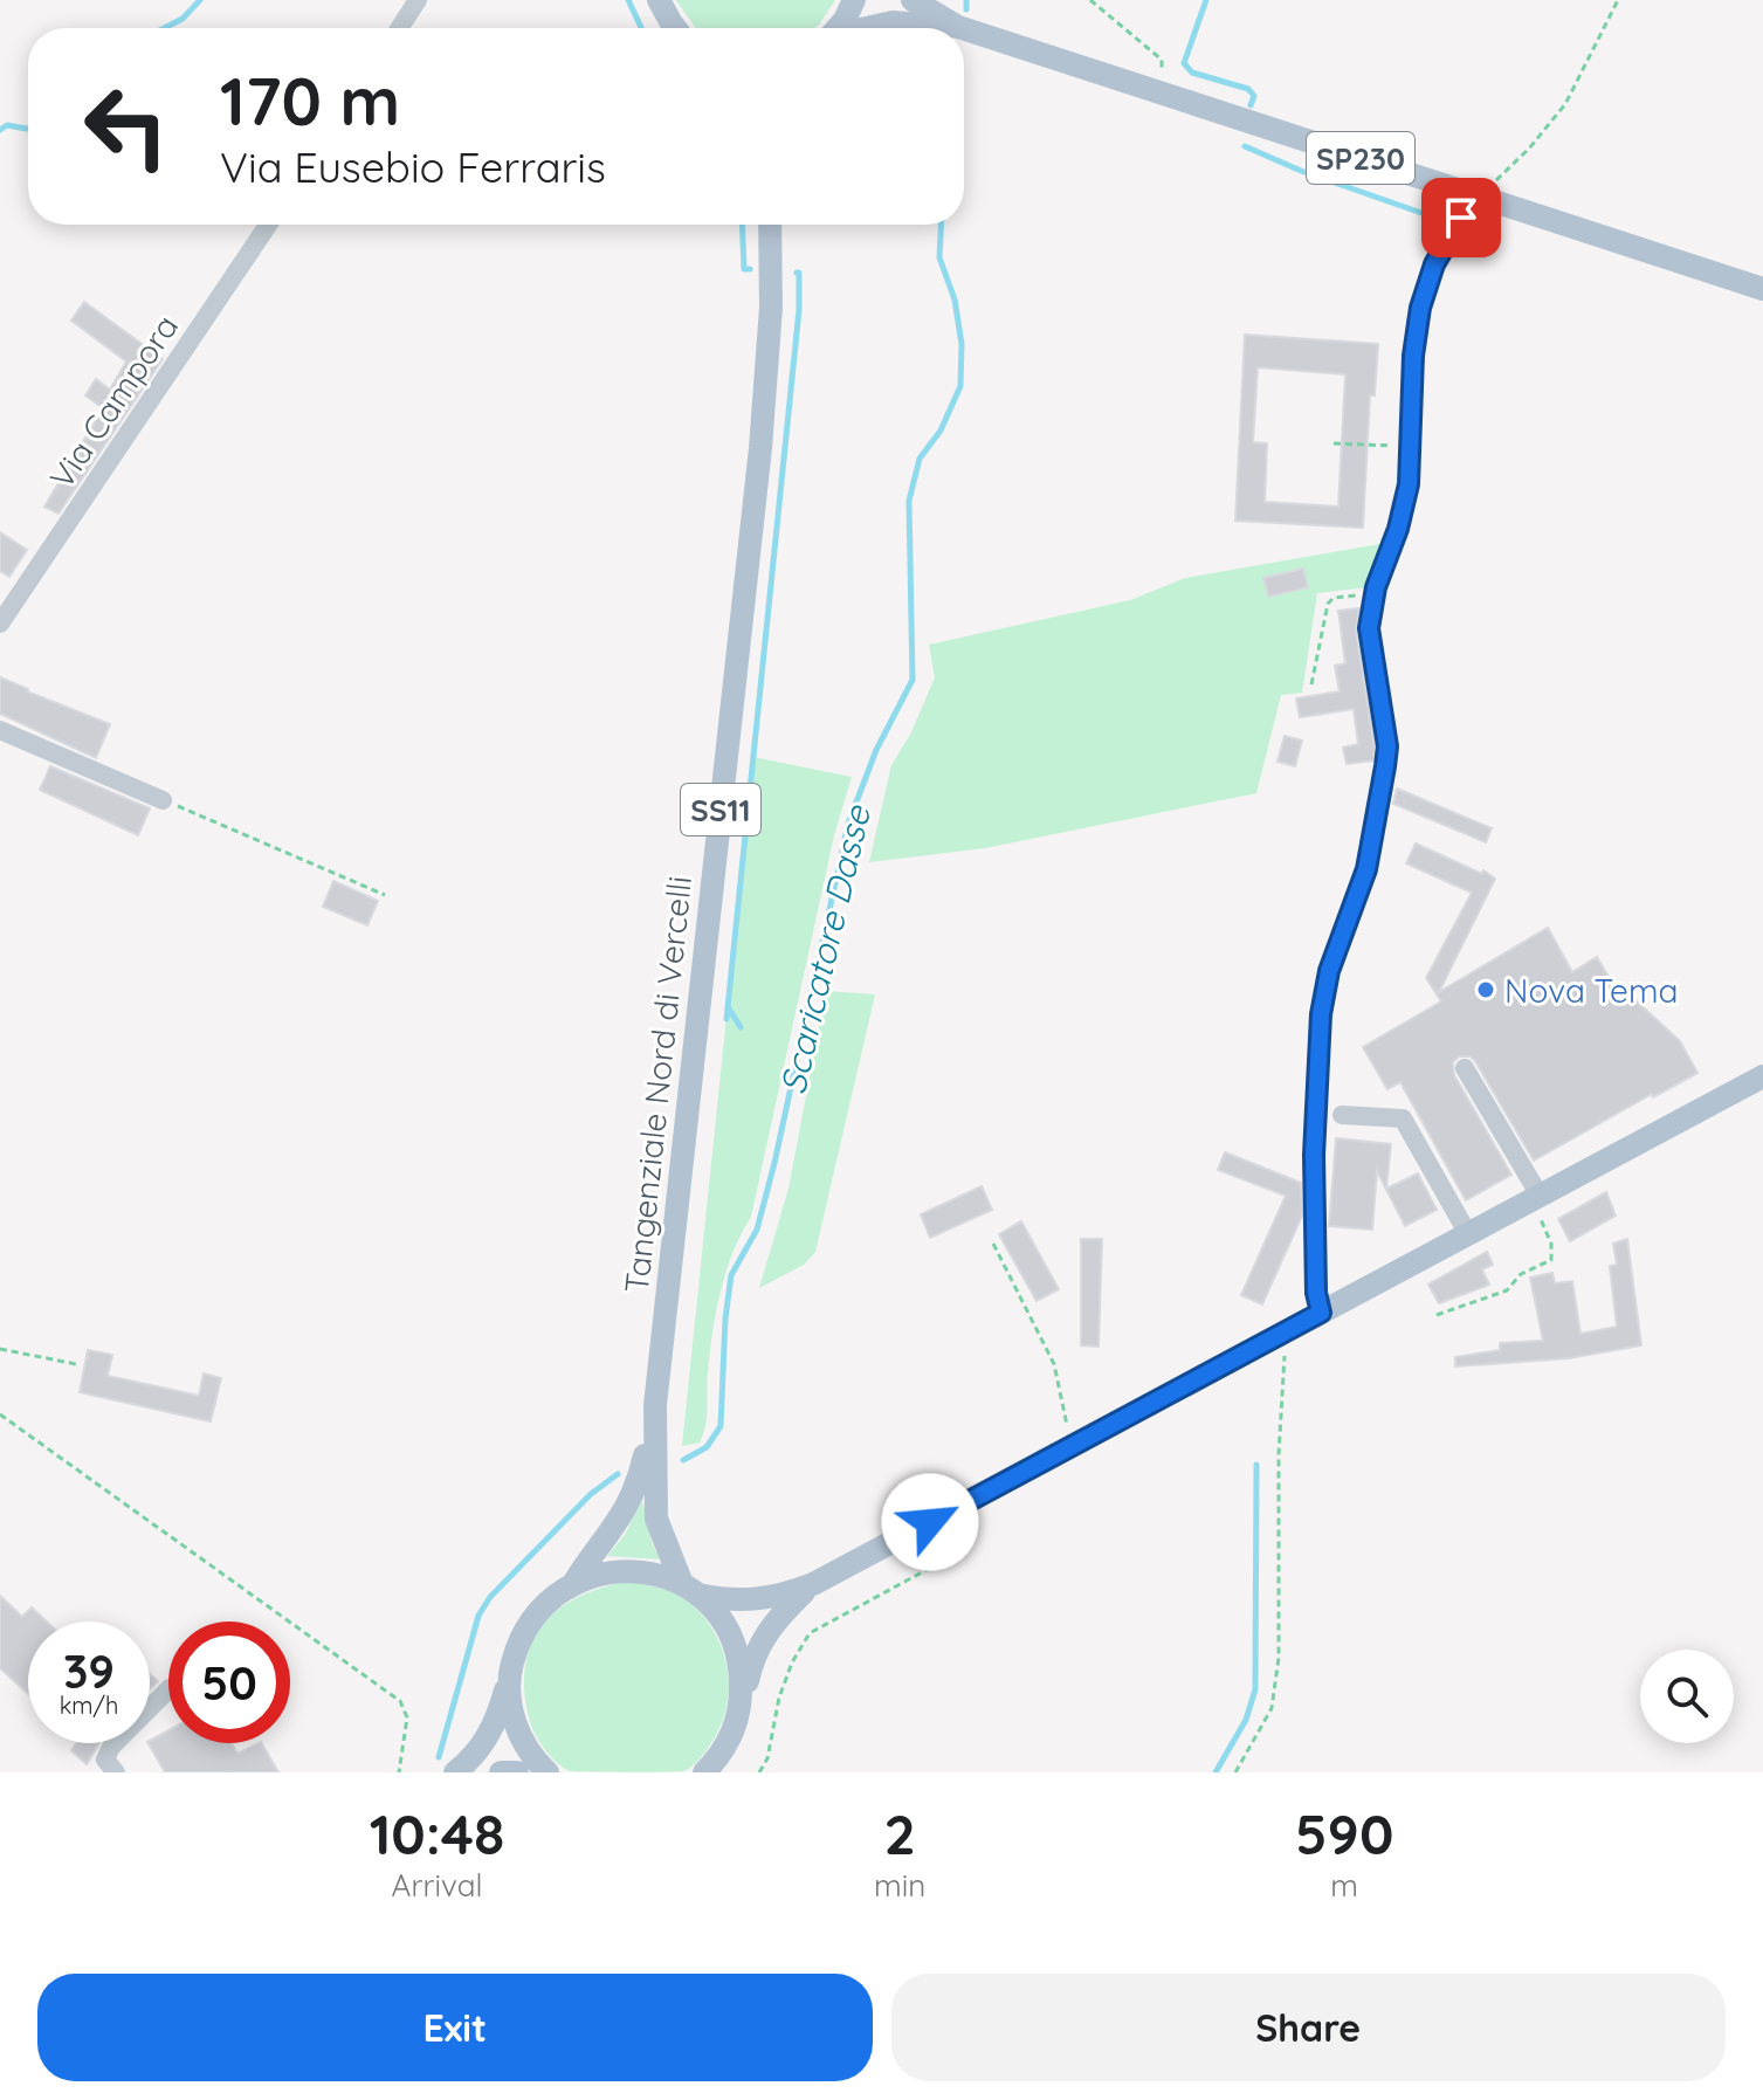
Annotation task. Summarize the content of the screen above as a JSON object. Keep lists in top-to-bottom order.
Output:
{
  "streets": {
    "main road": ["SP230", "SS11", "Tangenziale Nord di Vercelli"],
    "street": ["Via Campora"]
  },
  "water": ["Scaricatore Dasse"],
  "places": ["Nova Tema"],
  "page": {
    "turn": ["170 m", "Via Eusebio Ferraris"],
    "speed": "39 km/h",
    "limit": "50",
    "eta": [
      "10:48",
      "Arrival",
      "2",
      "min",
      "590",
      "m"
    ],
    "buttons": ["Exit", "Share"]
  }
}
